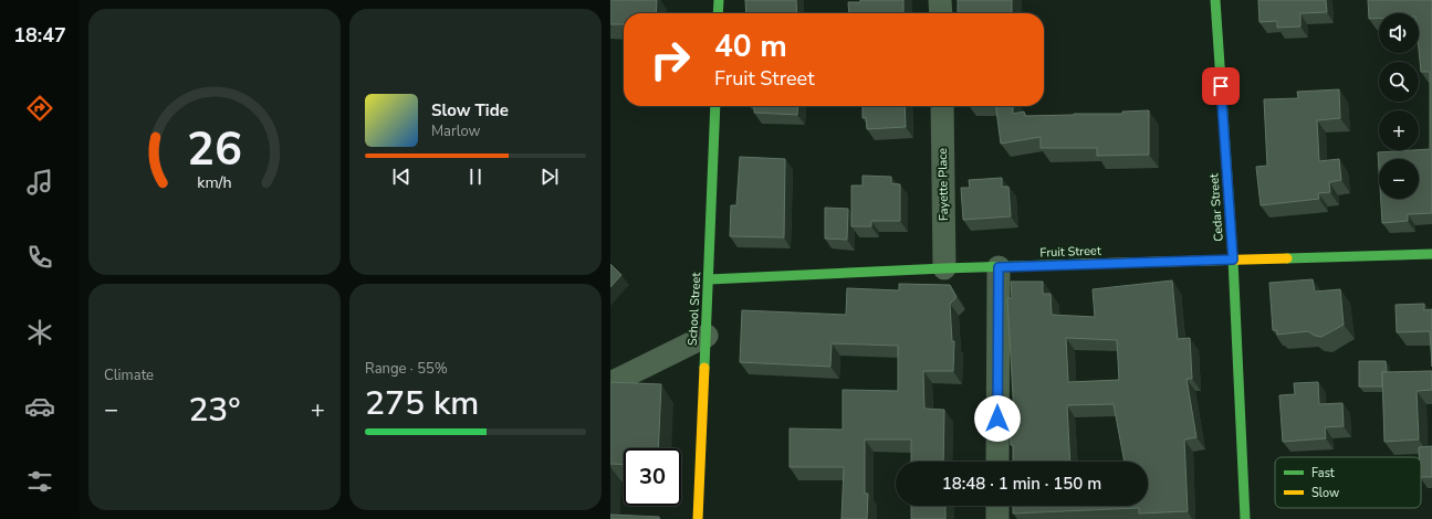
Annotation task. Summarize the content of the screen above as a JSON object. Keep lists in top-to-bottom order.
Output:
{
  "streets": {
    "street": [
      "Fayette Place",
      "Cedar Street",
      "Fruit Street",
      "School Street"
    ]
  },
  "crossings": [
    ["Fayette Place", "Fruit Street"],
    ["Cedar Street", "Fruit Street"],
    ["Fruit Street", "School Street"]
  ],
  "legend": ["Fast", "Slow"],
  "page": {
    "tabs": "18:47",
    "map_buttons": ["+", "−"],
    "turn": ["40 m", "Fruit Street"],
    "song": ["Slow Tide", "Marlow"],
    "tile": [
      "Climate",
      ["Range · 55%", "275 km"]
    ],
    "heat": ["−", "23°", "+"],
    "limit": "30",
    "trip": "18:48 · 1 min · 150 m",
    "gauge": ["26", "km/h"]
  }
}
